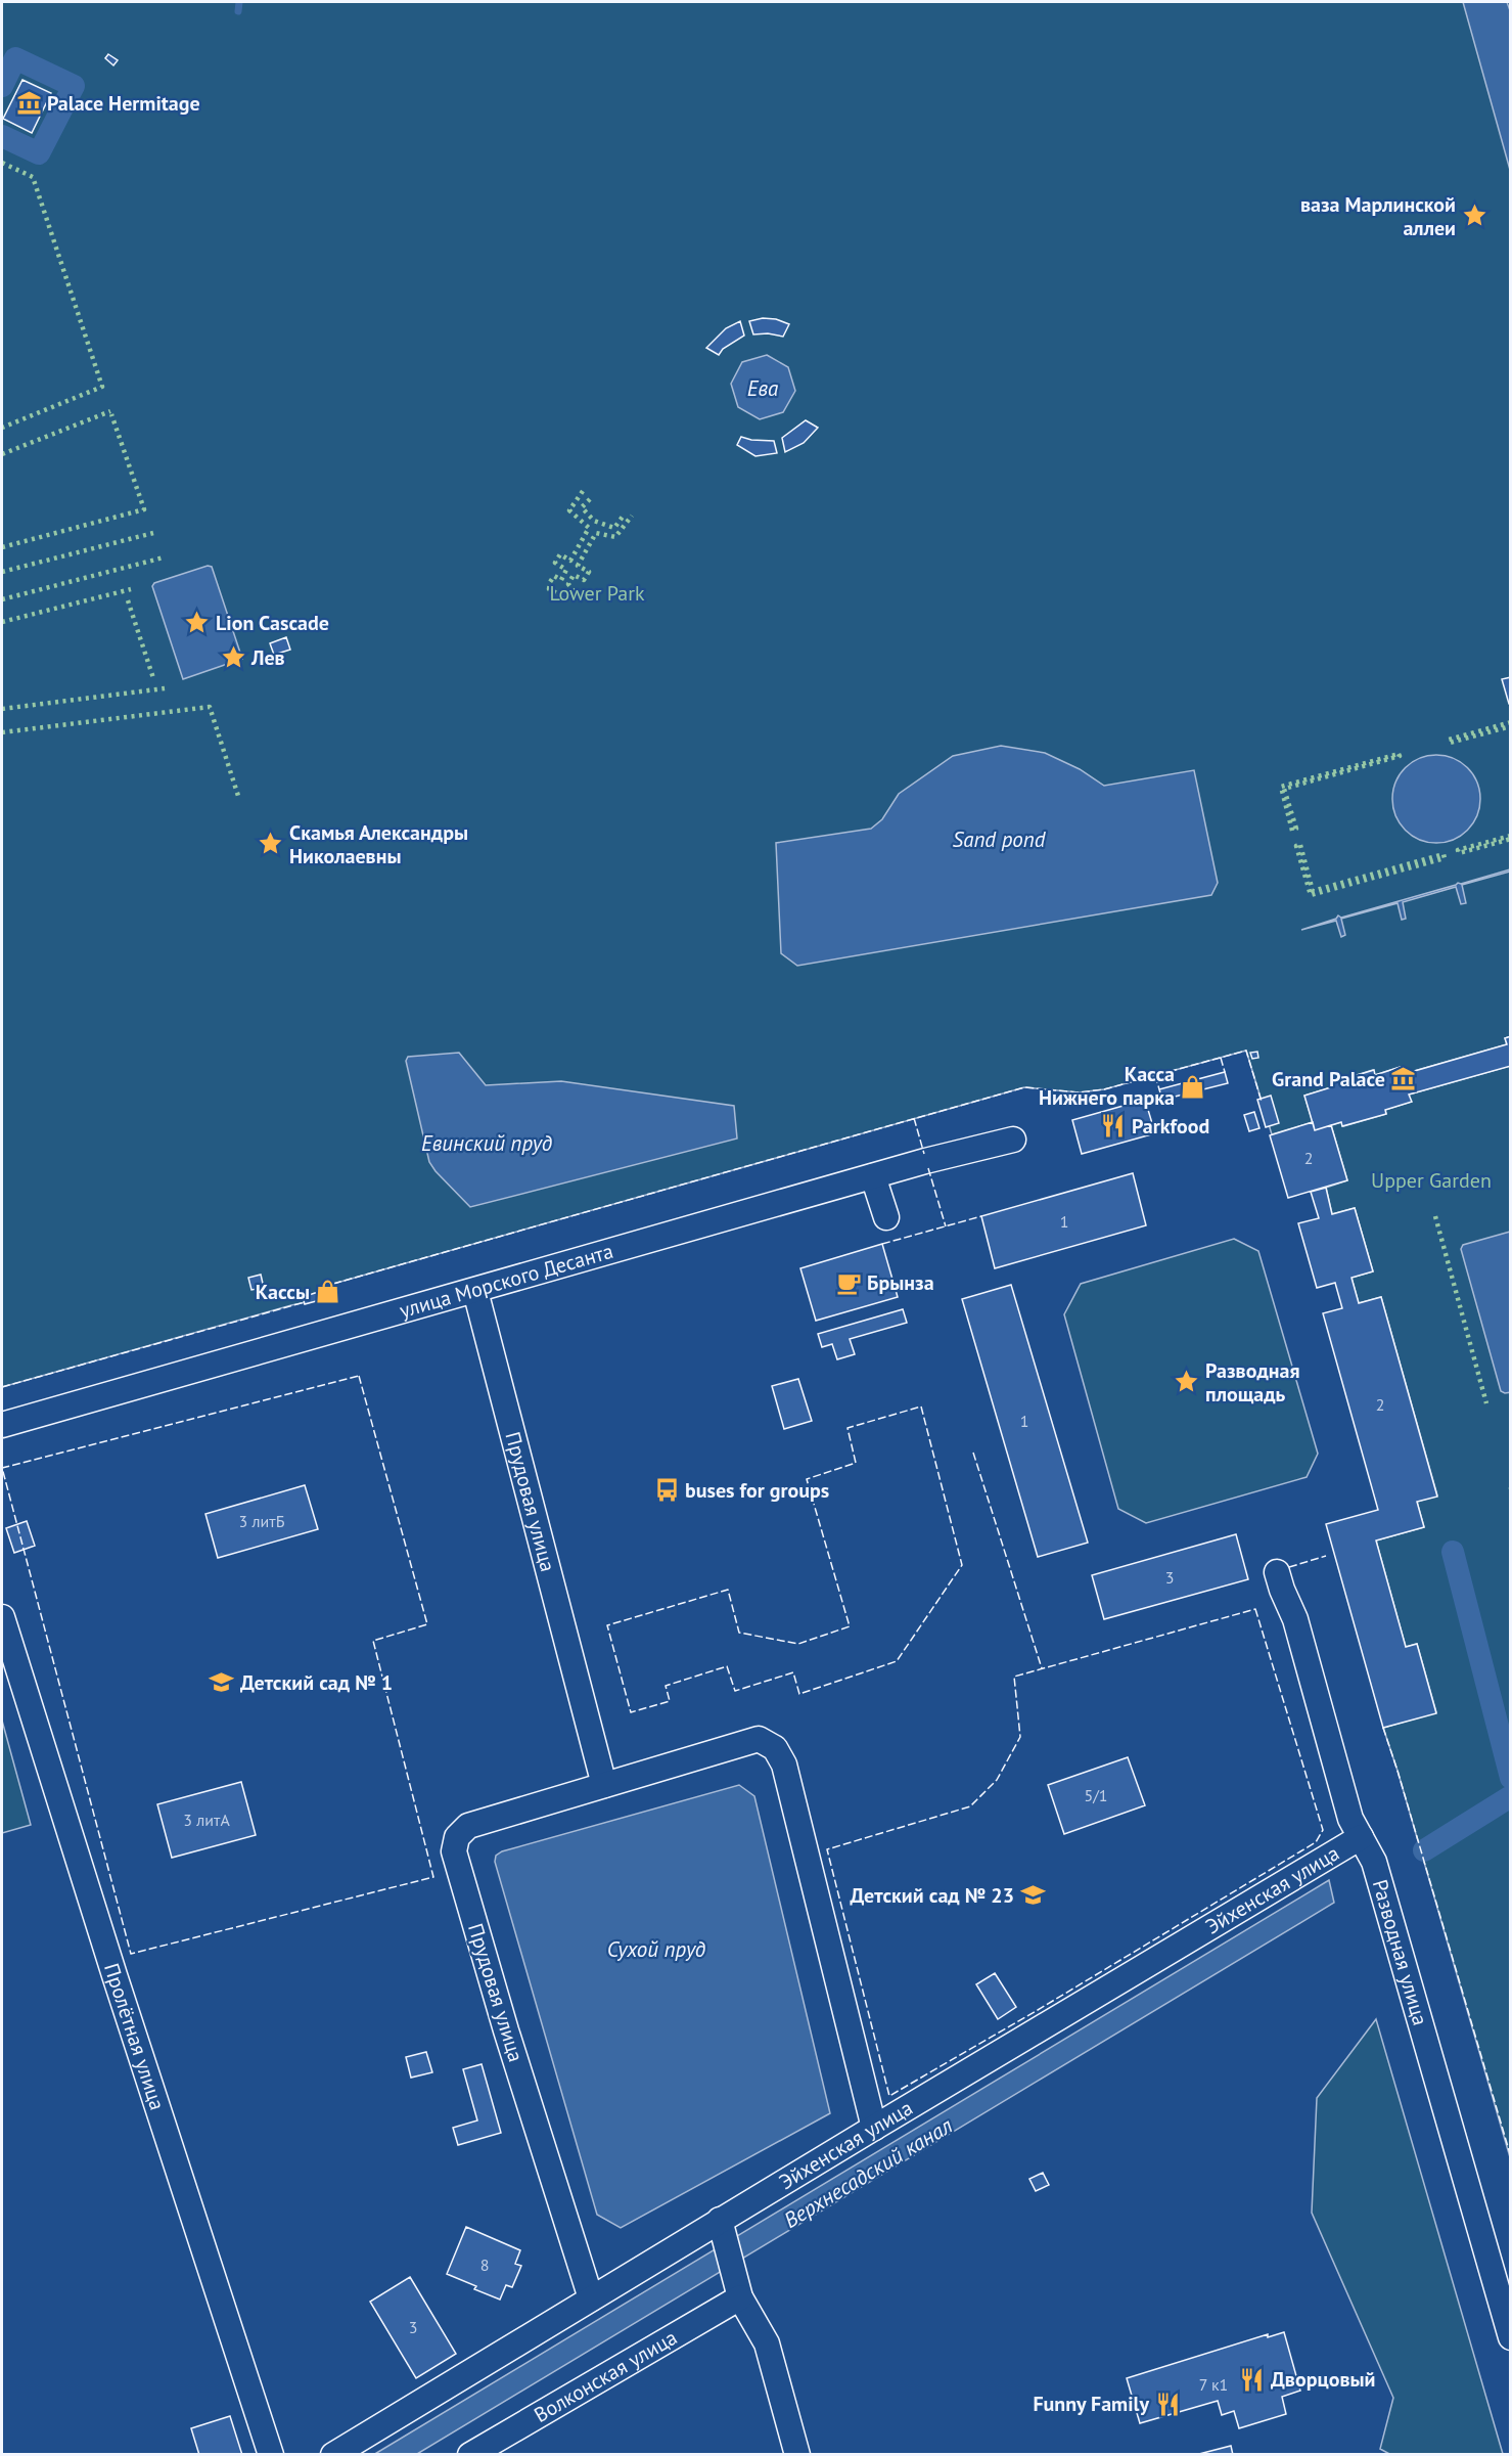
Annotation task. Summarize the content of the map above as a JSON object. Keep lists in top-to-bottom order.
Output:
{
  "streets": {
    "street": [
      "улица Морского Десанта",
      "Прудовая улица",
      "Эйхенская улица",
      "Разводная улица",
      "Пролётная улица",
      "Волконская улица"
    ]
  },
  "crossings": [
    ["улица Морского Десанта", "Прудовая улица"],
    ["Прудовая улица", "Эйхенская улица"],
    ["Эйхенская улица", "Разводная улица"]
  ],
  "water": [
    "Ева",
    "Sand pond",
    "Евинский пруд",
    "Сухой пруд",
    "Верхнесадский канал"
  ],
  "parks": ["Lower Park", "Upper Garden"],
  "places": {
    "museum": ["Palace Hermitage", "Grand Palace"],
    "place": [
      "ваза Марлинской аллеи",
      "Lion Cascade",
      "Лев",
      "Скамья Александры Николаевны",
      "Разводная площадь"
    ],
    "shop": ["Касса Нижнего парка", "Кассы"],
    "restaurant": ["Parkfood", "Дворцовый", "Funny Family"],
    "cafe": ["Брынза"],
    "bus stop": ["buses for groups"],
    "school or university": ["Детский сад № 1", "Детский сад № 23"]
  },
  "house_numbers": [
    "2",
    "1",
    "2",
    "1",
    "3 литБ",
    "3",
    "5/1",
    "3 литА",
    "8",
    "3",
    "7 к1"
  ]
}
